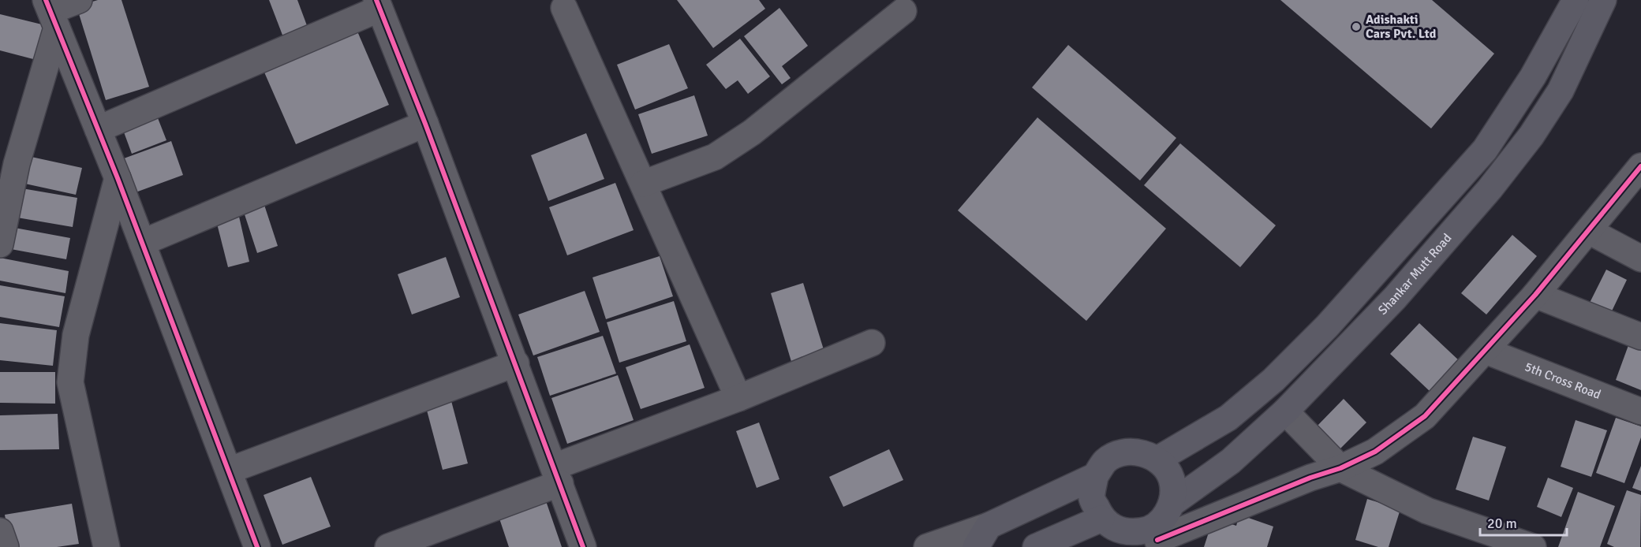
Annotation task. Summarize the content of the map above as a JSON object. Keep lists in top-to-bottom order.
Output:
{
  "streets": {
    "main road": ["Shankar Mutt Road"],
    "street": ["5th Cross Road"]
  },
  "places": ["Adishakti Cars Pvt. Ltd"],
  "scale_bar": "20 m"
}
